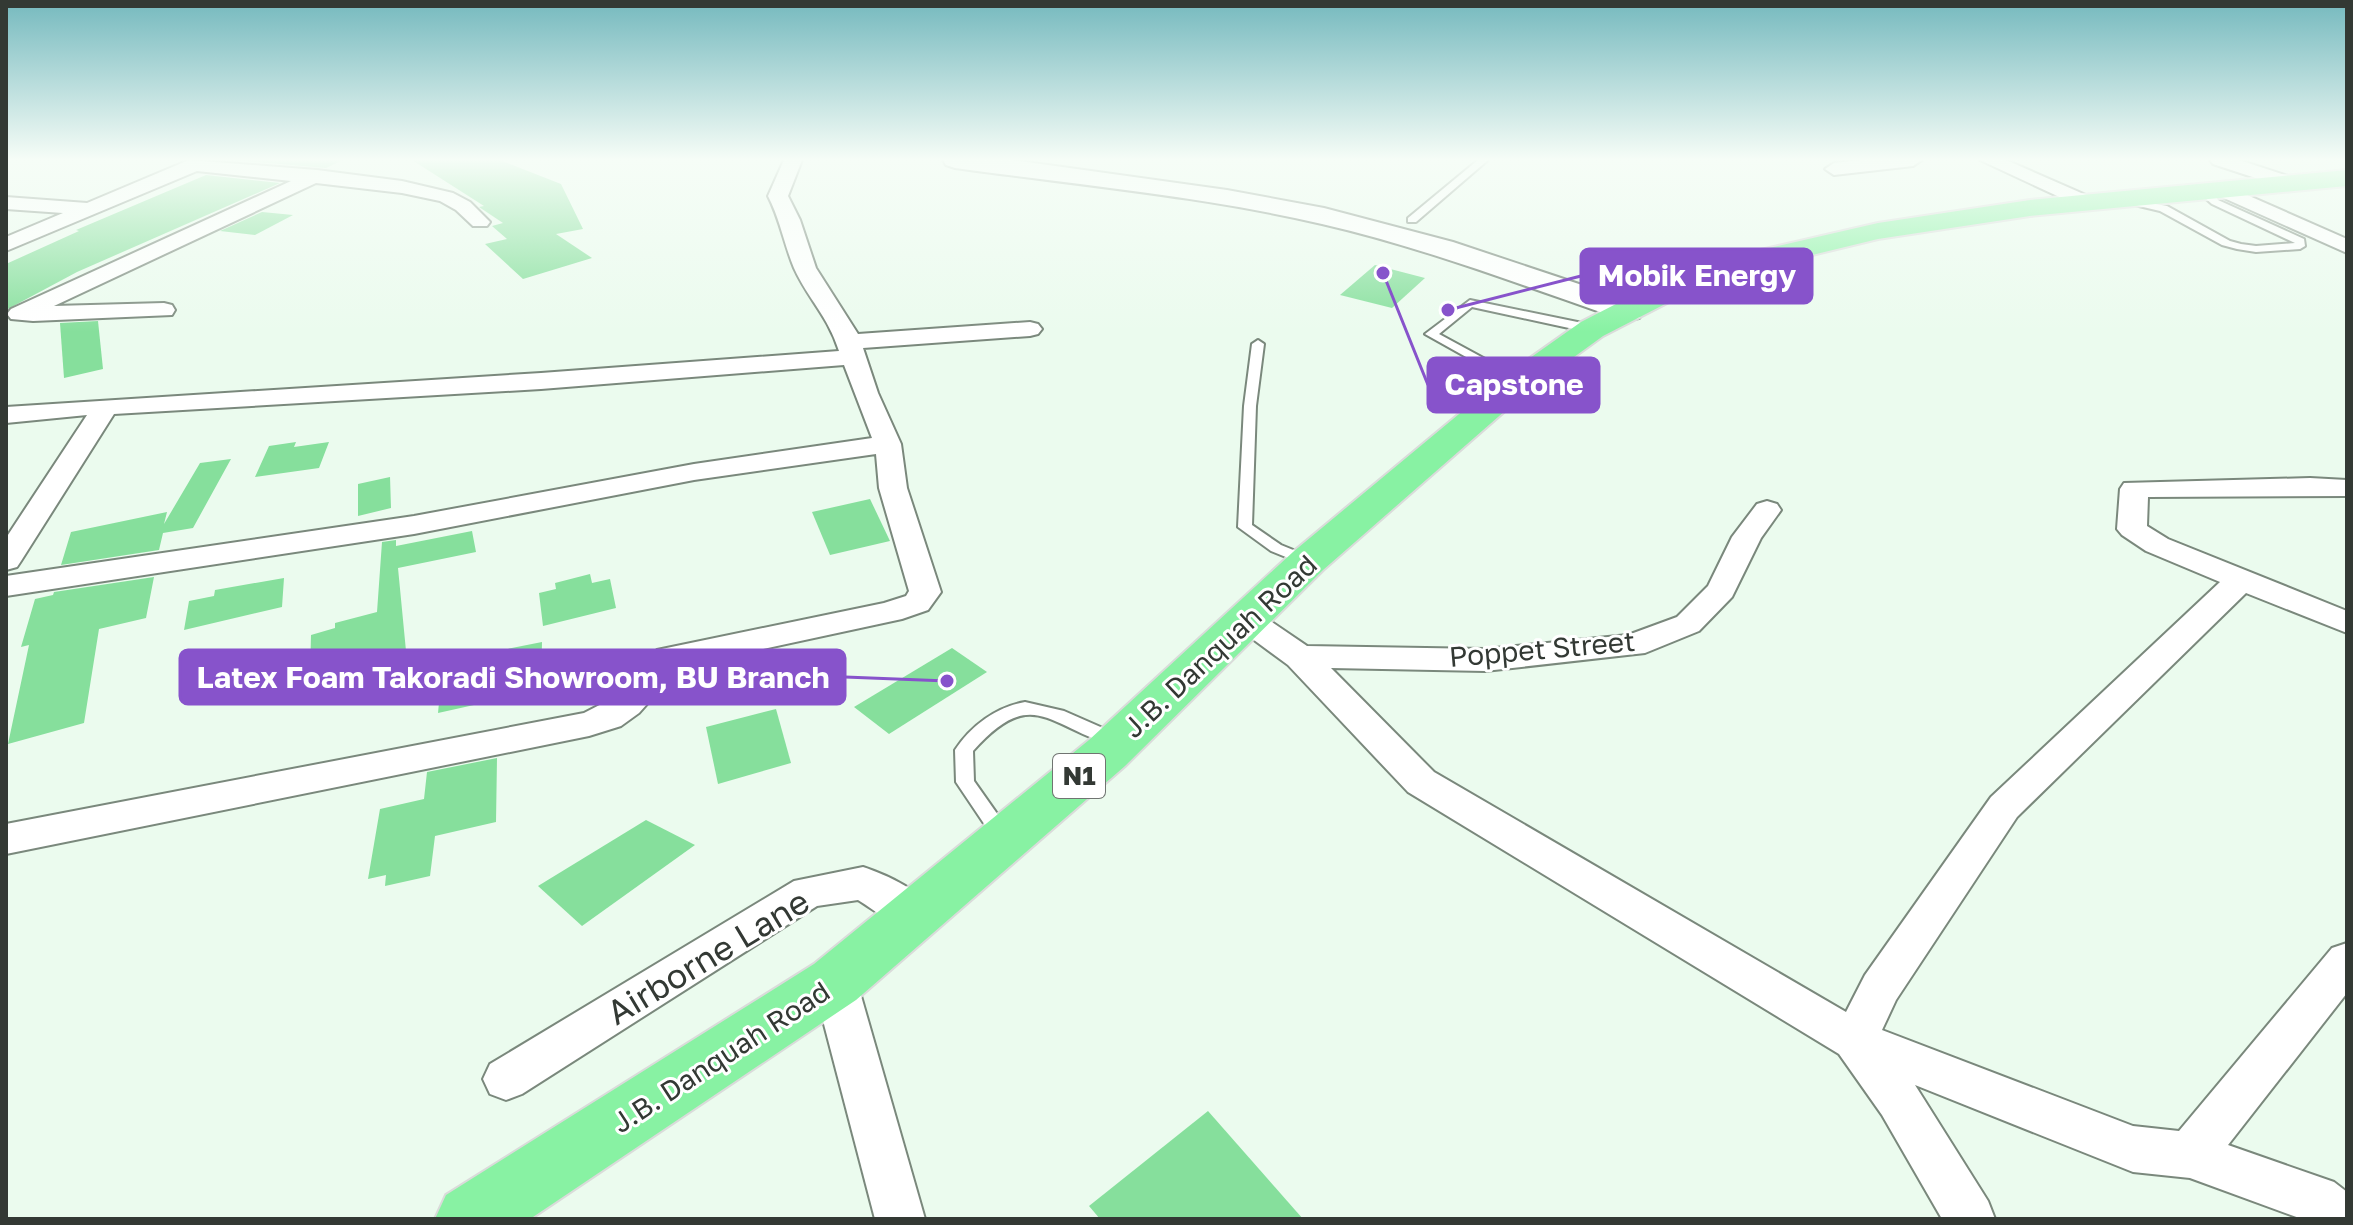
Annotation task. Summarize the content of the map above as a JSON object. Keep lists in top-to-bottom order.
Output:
{
  "streets": {
    "highway": ["J.B. Danquah Road", "N1"],
    "street": ["Poppet Street", "Airborne Lane"]
  },
  "crossings": [
    ["J.B. Danquah Road", "N1"],
    ["J.B. Danquah Road", "Airborne Lane"]
  ],
  "places": ["Capstone", "Mobik Energy", "Latex Foam Takoradi Showroom, BU Branch"]
}
